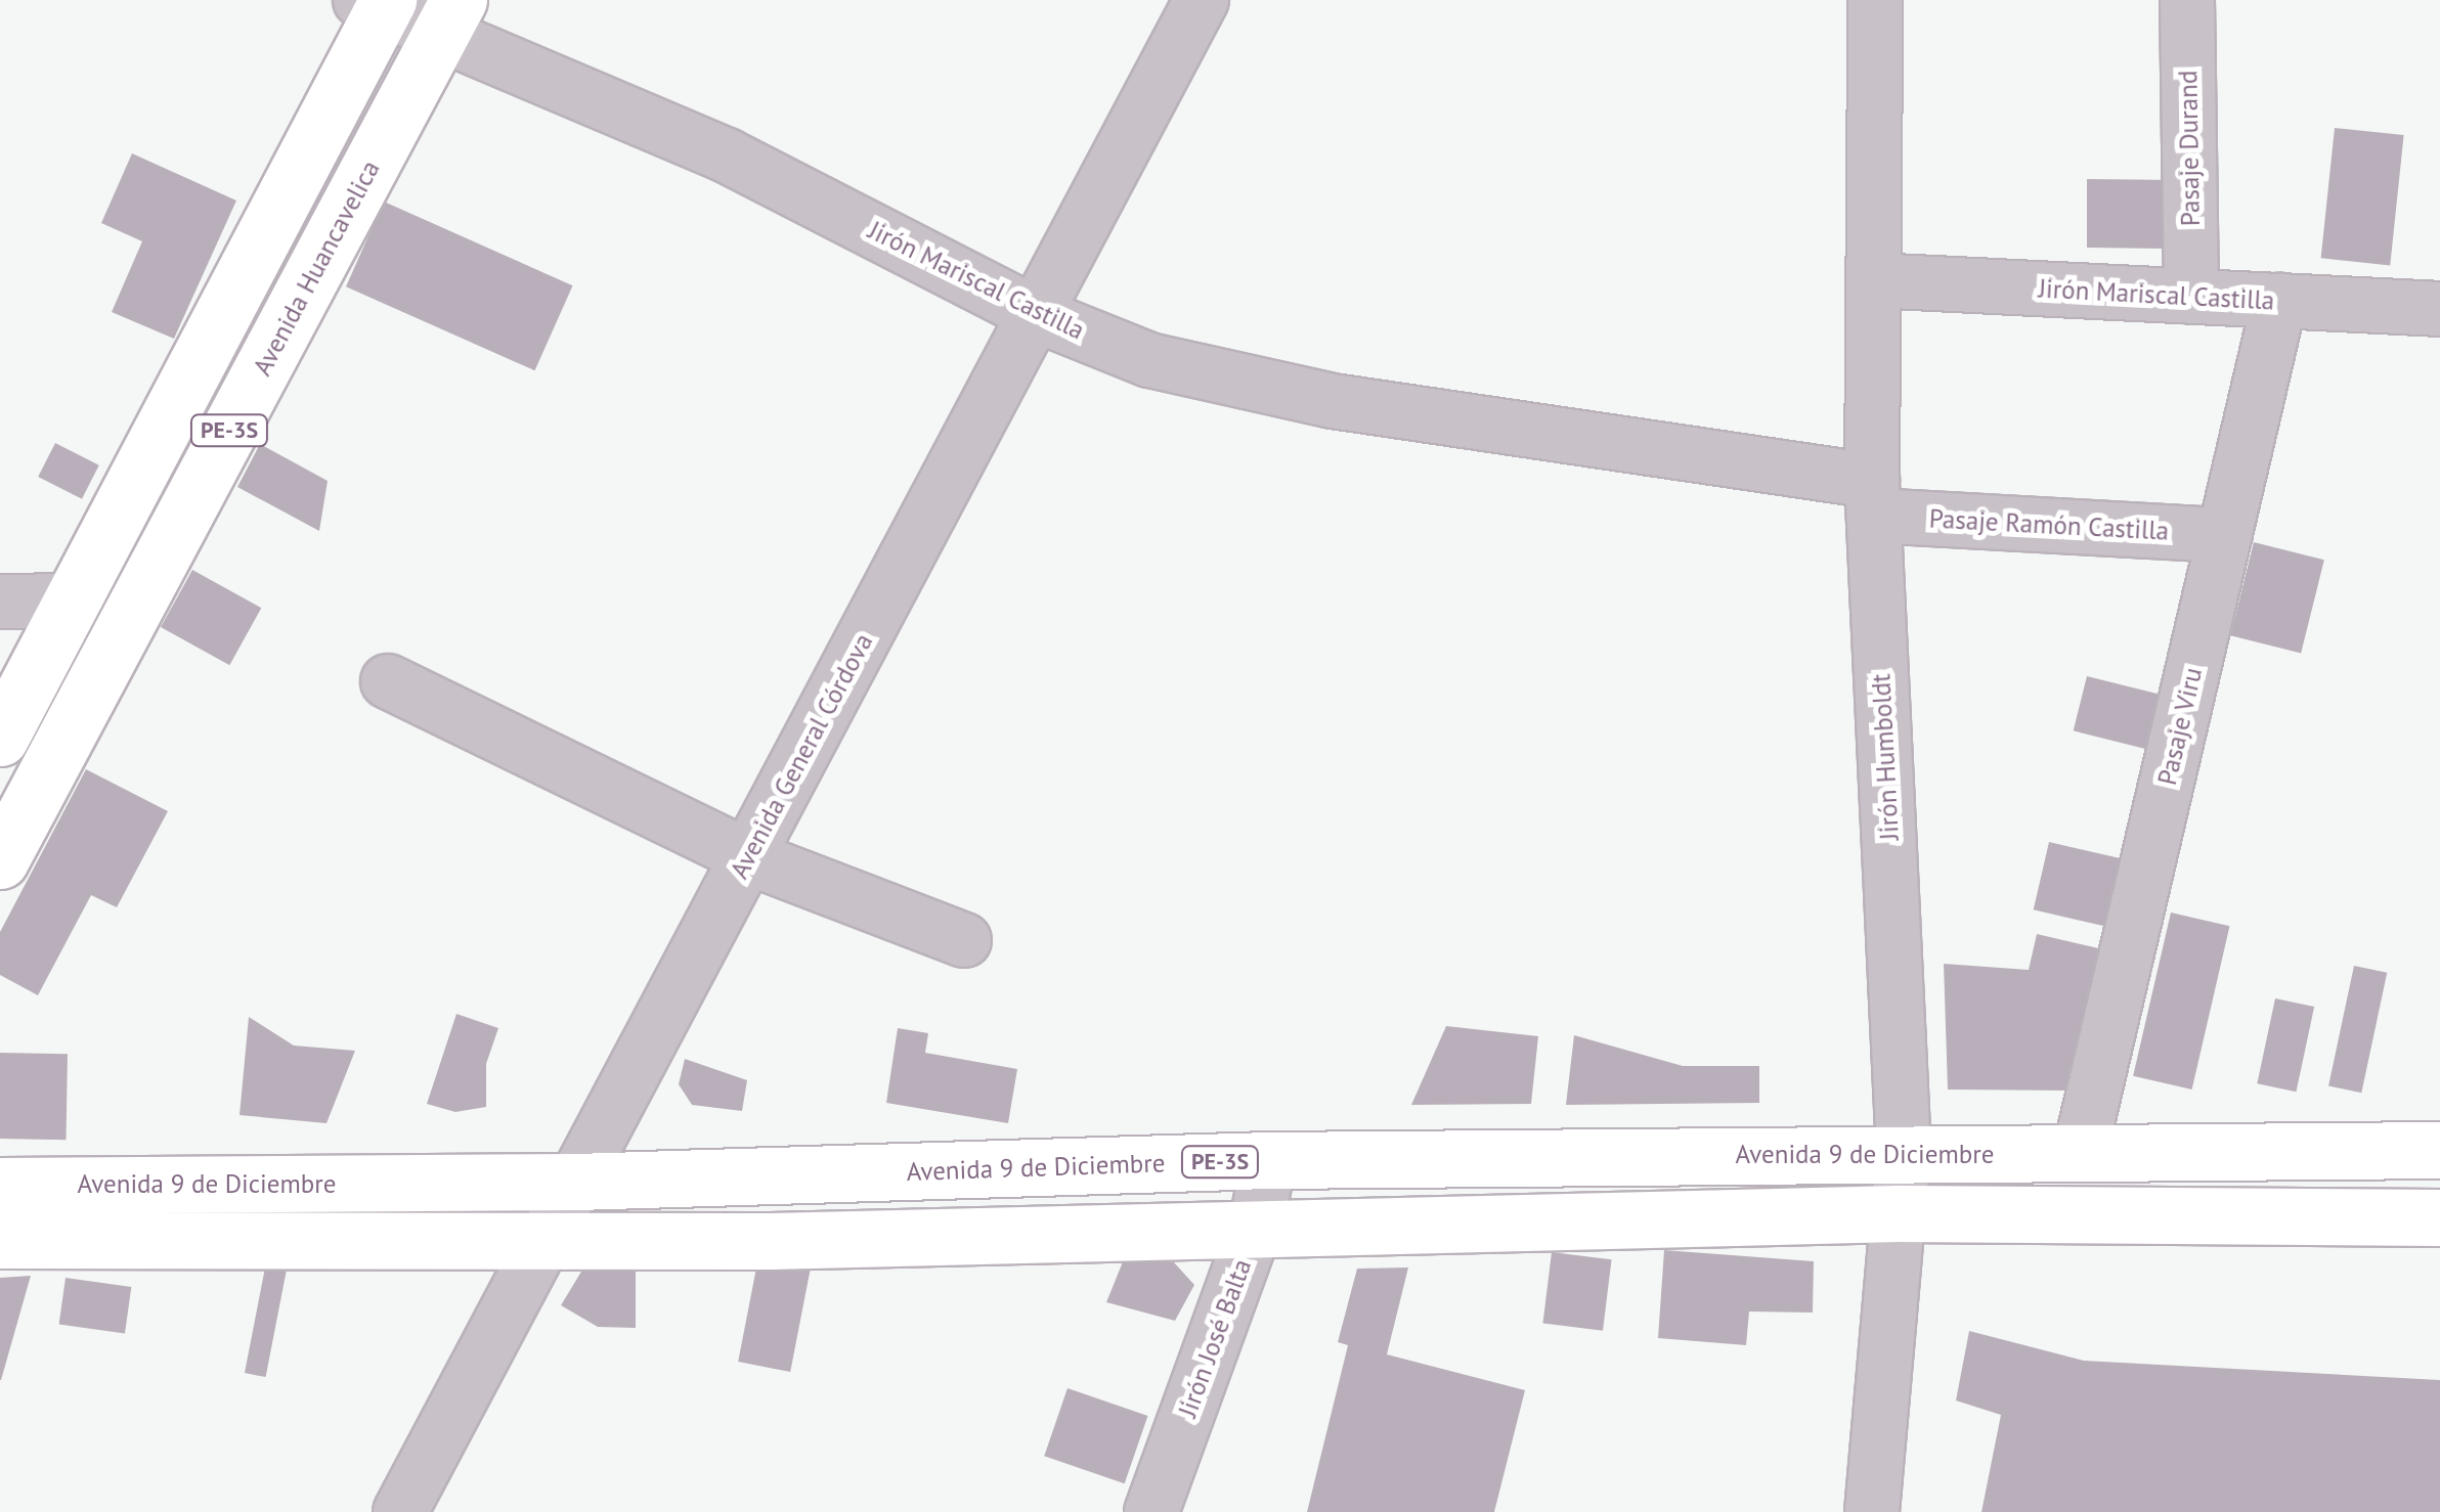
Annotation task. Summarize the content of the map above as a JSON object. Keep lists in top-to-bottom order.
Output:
{
  "streets": {
    "main road": ["Avenida Huancavelica", "PE-3S", "Avenida 9 de Diciembre"],
    "street": [
      "Pasaje Durand",
      "Jirón Mariscal Castilla",
      "Pasaje Ramón Castilla",
      "Pasaje Viru",
      "Avenida General Córdova",
      "Jirón Humboldt",
      "Jirón José Balta"
    ]
  },
  "crossings": [
    ["Pasaje Durand", "Jirón Mariscal Castilla"],
    ["Avenida Huancavelica", "Jirón Mariscal Castilla"],
    ["Jirón Mariscal Castilla", "PE-3S"],
    ["Jirón Mariscal Castilla", "Pasaje Ramón Castilla"],
    ["Jirón Mariscal Castilla", "Pasaje Viru"],
    ["Jirón Mariscal Castilla", "Avenida General Córdova"],
    ["Jirón Mariscal Castilla", "Jirón Humboldt"],
    ["Pasaje Ramón Castilla", "Pasaje Viru"],
    ["Pasaje Ramón Castilla", "Jirón Humboldt"],
    ["Pasaje Viru", "Avenida 9 de Diciembre"],
    ["Avenida General Córdova", "Avenida 9 de Diciembre"],
    ["Jirón Humboldt", "Avenida 9 de Diciembre"],
    ["Avenida 9 de Diciembre", "Jirón José Balta"]
  ]
}
